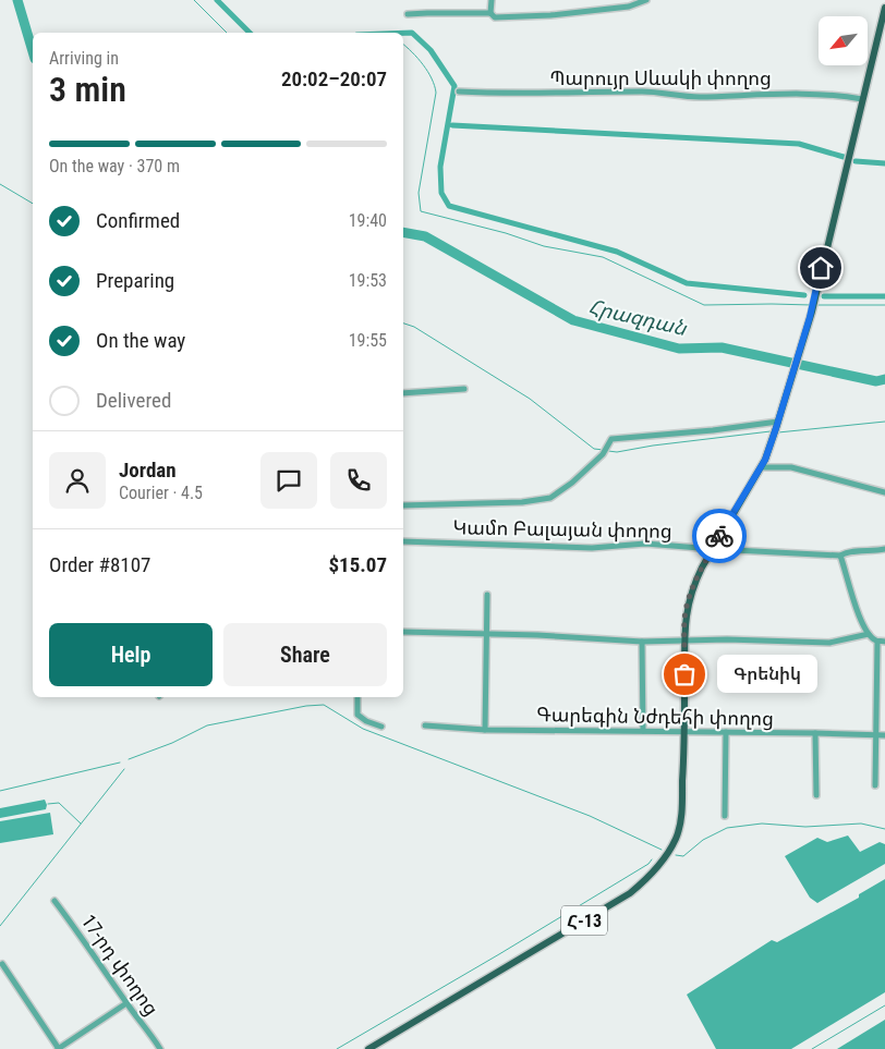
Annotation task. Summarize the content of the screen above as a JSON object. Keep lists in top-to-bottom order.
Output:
{
  "streets": {
    "main road": ["Հ-13"],
    "street": [
      "Պարույր Սևակի փողոց",
      "Կամո Բալայան փողոց",
      "Գարեգին Նժդեհի փողոց",
      "17-րդ փողոց"
    ]
  },
  "crossings": [
    ["Պարույր Սևակի փողոց", "Հ-13"],
    ["Կամո Բալայան փողոց", "Հ-13"],
    ["Գարեգին Նժդեհի փողոց", "Հ-13"]
  ],
  "water": ["Հրազդան"],
  "places": ["Գրենիկ"],
  "north": "bottom left",
  "page": {
    "heading": ["3 min", "Arriving in", "20:02–20:07"],
    "panel": [
      "Jordan",
      "Courier · 4.5",
      "Order #8107",
      "$15.07"
    ],
    "bar": "On the way · 370 m",
    "list": [
      ["Confirmed", "19:40"],
      ["Preparing", "19:53"],
      ["On the way", "19:55"],
      "Delivered"
    ],
    "buttons": ["Help", "Share"],
    "bubble": "Գրենիկ"
  }
}
